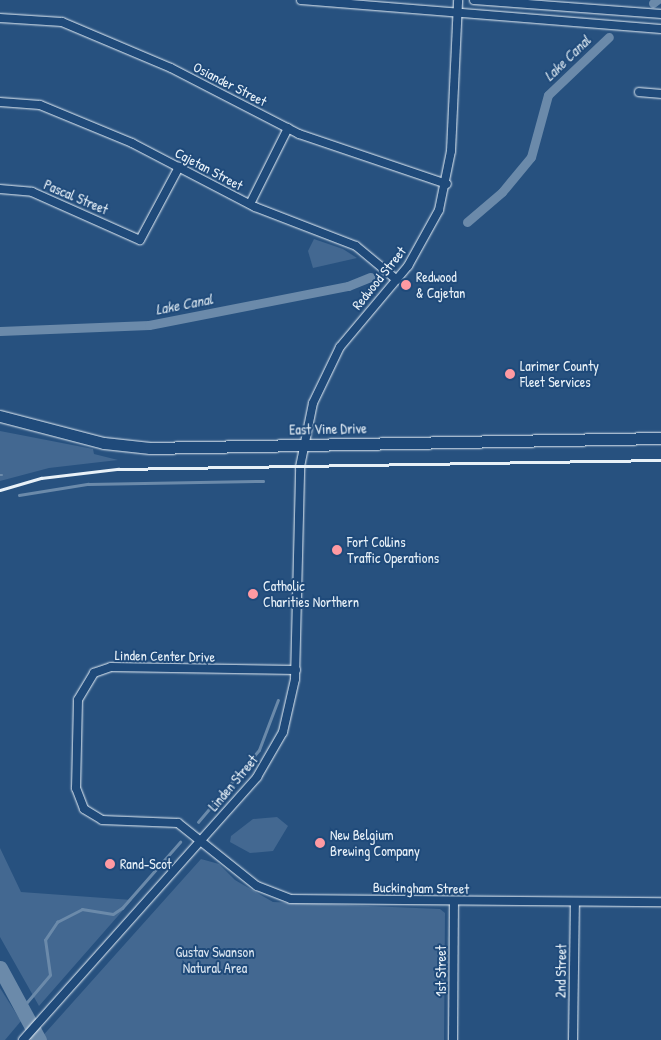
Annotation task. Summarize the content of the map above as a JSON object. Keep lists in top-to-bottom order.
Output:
{
  "streets": {
    "main road": ["East Vine Drive"],
    "street": [
      "Osiander Street",
      "Cajetan Street",
      "Pascal Street",
      "Redwood Street",
      "Linden Center Drive",
      "Linden Street",
      "Buckingham Street",
      "1st Street",
      "2nd Street"
    ]
  },
  "crossings": [
    ["Osiander Street", "Redwood Street"],
    ["Cajetan Street", "Pascal Street"],
    ["Cajetan Street", "Redwood Street"],
    ["Redwood Street", "East Vine Drive"],
    ["Redwood Street", "Linden Street"],
    ["East Vine Drive", "Linden Street"],
    ["Linden Center Drive", "Linden Street"],
    ["Linden Center Drive", "Buckingham Street"],
    ["Linden Street", "Buckingham Street"],
    ["Buckingham Street", "1st Street"],
    ["Buckingham Street", "2nd Street"]
  ],
  "water": ["Lake Canal"],
  "parks": ["Gustav Swanson Natural Area"],
  "places": [
    "Redwood & Cajetan",
    "Larimer County Fleet Services",
    "Fort Collins Traffic Operations",
    "Catholic Charities Northern",
    "New Belgium Brewing Company",
    "Rand-Scot"
  ]
}
